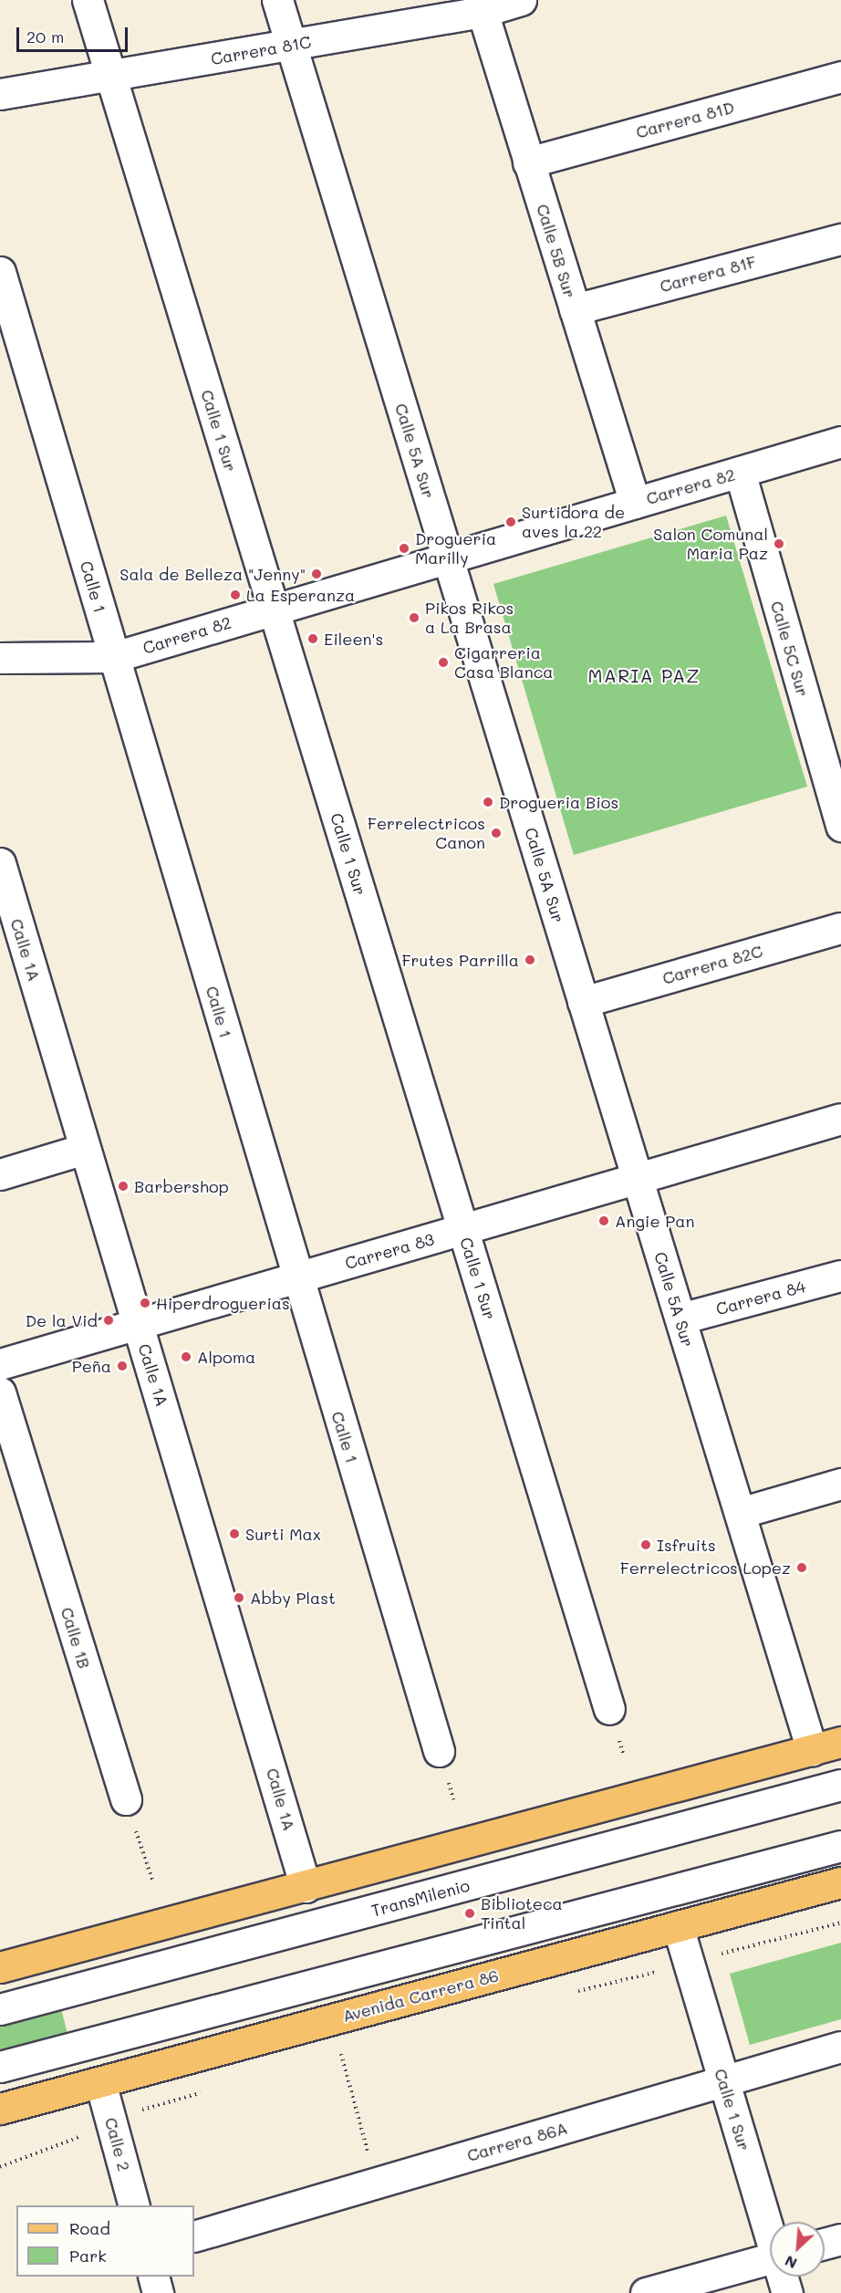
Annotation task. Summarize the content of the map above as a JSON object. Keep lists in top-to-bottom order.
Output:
{
  "streets": {
    "main road": ["Avenida Carrera 86"],
    "street": [
      "Carrera 81C",
      "Carrera 81D",
      "Calle 5B Sur",
      "Carrera 81F",
      "Calle 1 Sur",
      "Calle 5A Sur",
      "Carrera 82",
      "Calle 1",
      "Calle 5C Sur",
      "Calle 1A",
      "Carrera 82C",
      "Carrera 83",
      "Carrera 84",
      "Calle 1B",
      "TransMilenio",
      "Carrera 86A",
      "Calle 2"
    ]
  },
  "crossings": [
    ["Carrera 81C", "Calle 5B Sur"],
    ["Carrera 81C", "Calle 1 Sur"],
    ["Carrera 81C", "Calle 5A Sur"],
    ["Carrera 81D", "Calle 5B Sur"],
    ["Calle 5B Sur", "Carrera 81F"],
    ["Calle 5B Sur", "Carrera 82"],
    ["Calle 1 Sur", "Carrera 82"],
    ["Calle 1 Sur", "Carrera 83"],
    ["Calle 1 Sur", "Avenida Carrera 86"],
    ["Calle 1 Sur", "Carrera 86A"],
    ["Calle 5A Sur", "Carrera 82"],
    ["Calle 5A Sur", "Carrera 82C"],
    ["Calle 5A Sur", "Carrera 83"],
    ["Calle 5A Sur", "Carrera 84"],
    ["Carrera 82", "Calle 1"],
    ["Carrera 82", "Calle 5C Sur"],
    ["Calle 1", "Carrera 83"],
    ["Calle 1A", "Carrera 83"],
    ["Avenida Carrera 86", "Calle 2"]
  ],
  "districts": ["MARIA PAZ"],
  "places": [
    "Surtidora de aves la 22",
    "Salon Comunal Maria Paz",
    "Drogueria Marilly",
    "Sala de Belleza \"Jenny\"",
    "La Esperanza",
    "Pikos Rikos a La Brasa",
    "Eileen's",
    "Cigarreria Casa Blanca",
    "Drogueria Bios",
    "Ferrelectricos Canon",
    "Frutes Parrilla",
    "Barbershop",
    "Angie Pan",
    "Hiperdroguerias",
    "De la Vid",
    "Alpoma",
    "Peña",
    "Surti Max",
    "Isfruits",
    "Ferrelectricos Lopez",
    "Abby Plast",
    "Biblioteca Tintal"
  ],
  "legend": ["Road", "Park"],
  "scale_bar": "20 m",
  "north": "bottom left"
}
